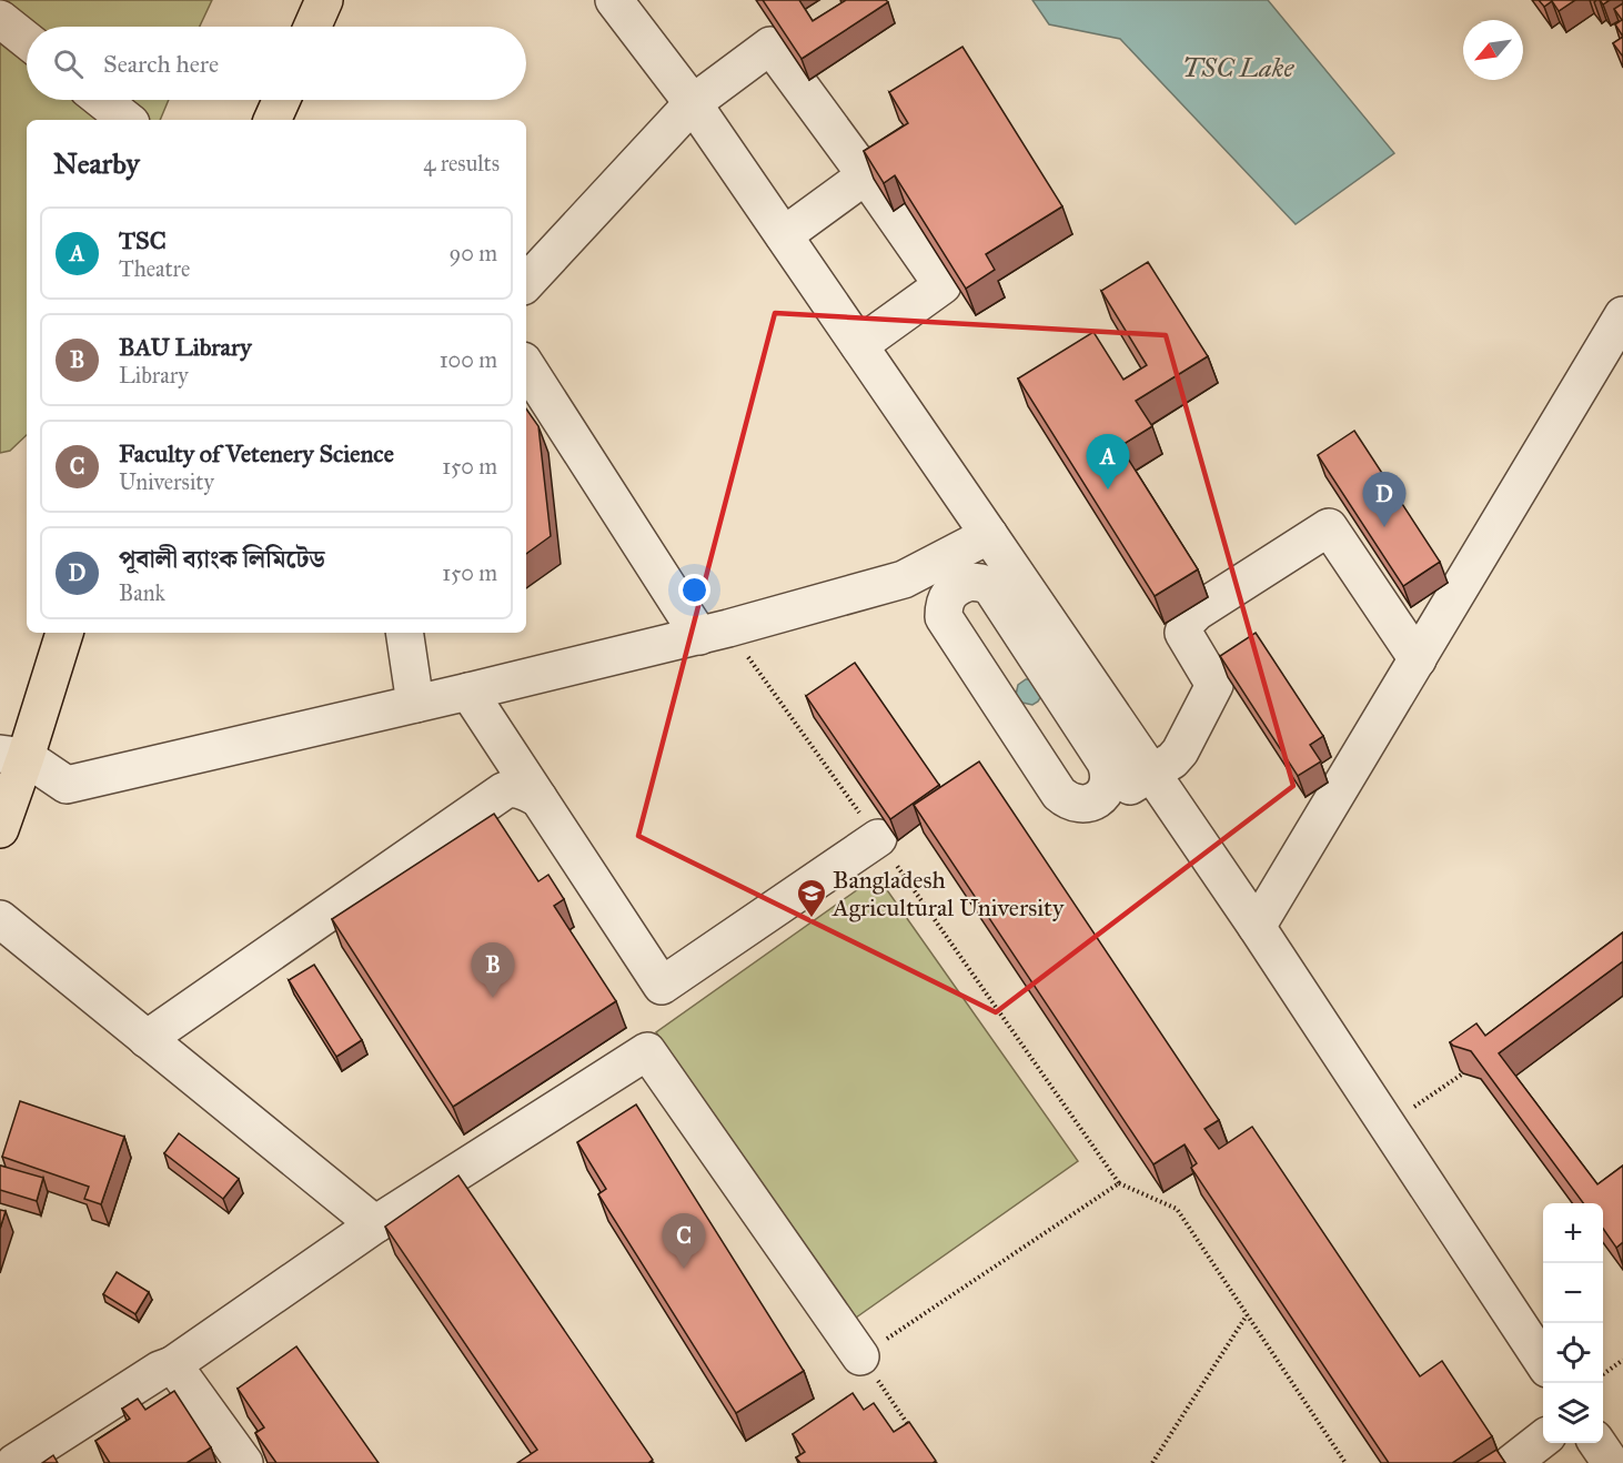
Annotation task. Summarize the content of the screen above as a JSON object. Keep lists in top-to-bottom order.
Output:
{
  "water": ["TSC Lake"],
  "places": {
    "school or university": ["Bangladesh Agricultural University"]
  },
  "north": "bottom left",
  "page": {
    "search": "Search here",
    "heading": ["Nearby", "4 results"],
    "list": [
      {
        "mark": "A",
        "name": "TSC",
        "note": "Theatre",
        "value": "90 m"
      },
      {
        "mark": "B",
        "name": "BAU Library",
        "note": "Library",
        "value": "100 m"
      },
      {
        "mark": "C",
        "name": "Faculty of Vetenery Science",
        "note": "University",
        "value": "150 m"
      },
      {
        "mark": "D",
        "name": "পূবালী ব্যাংক লিমিটেড",
        "note": "Bank",
        "value": "150 m"
      }
    ],
    "pins": [
      "A",
      "D",
      "B",
      "C"
    ],
    "map_buttons": ["+", "−"]
  }
}
